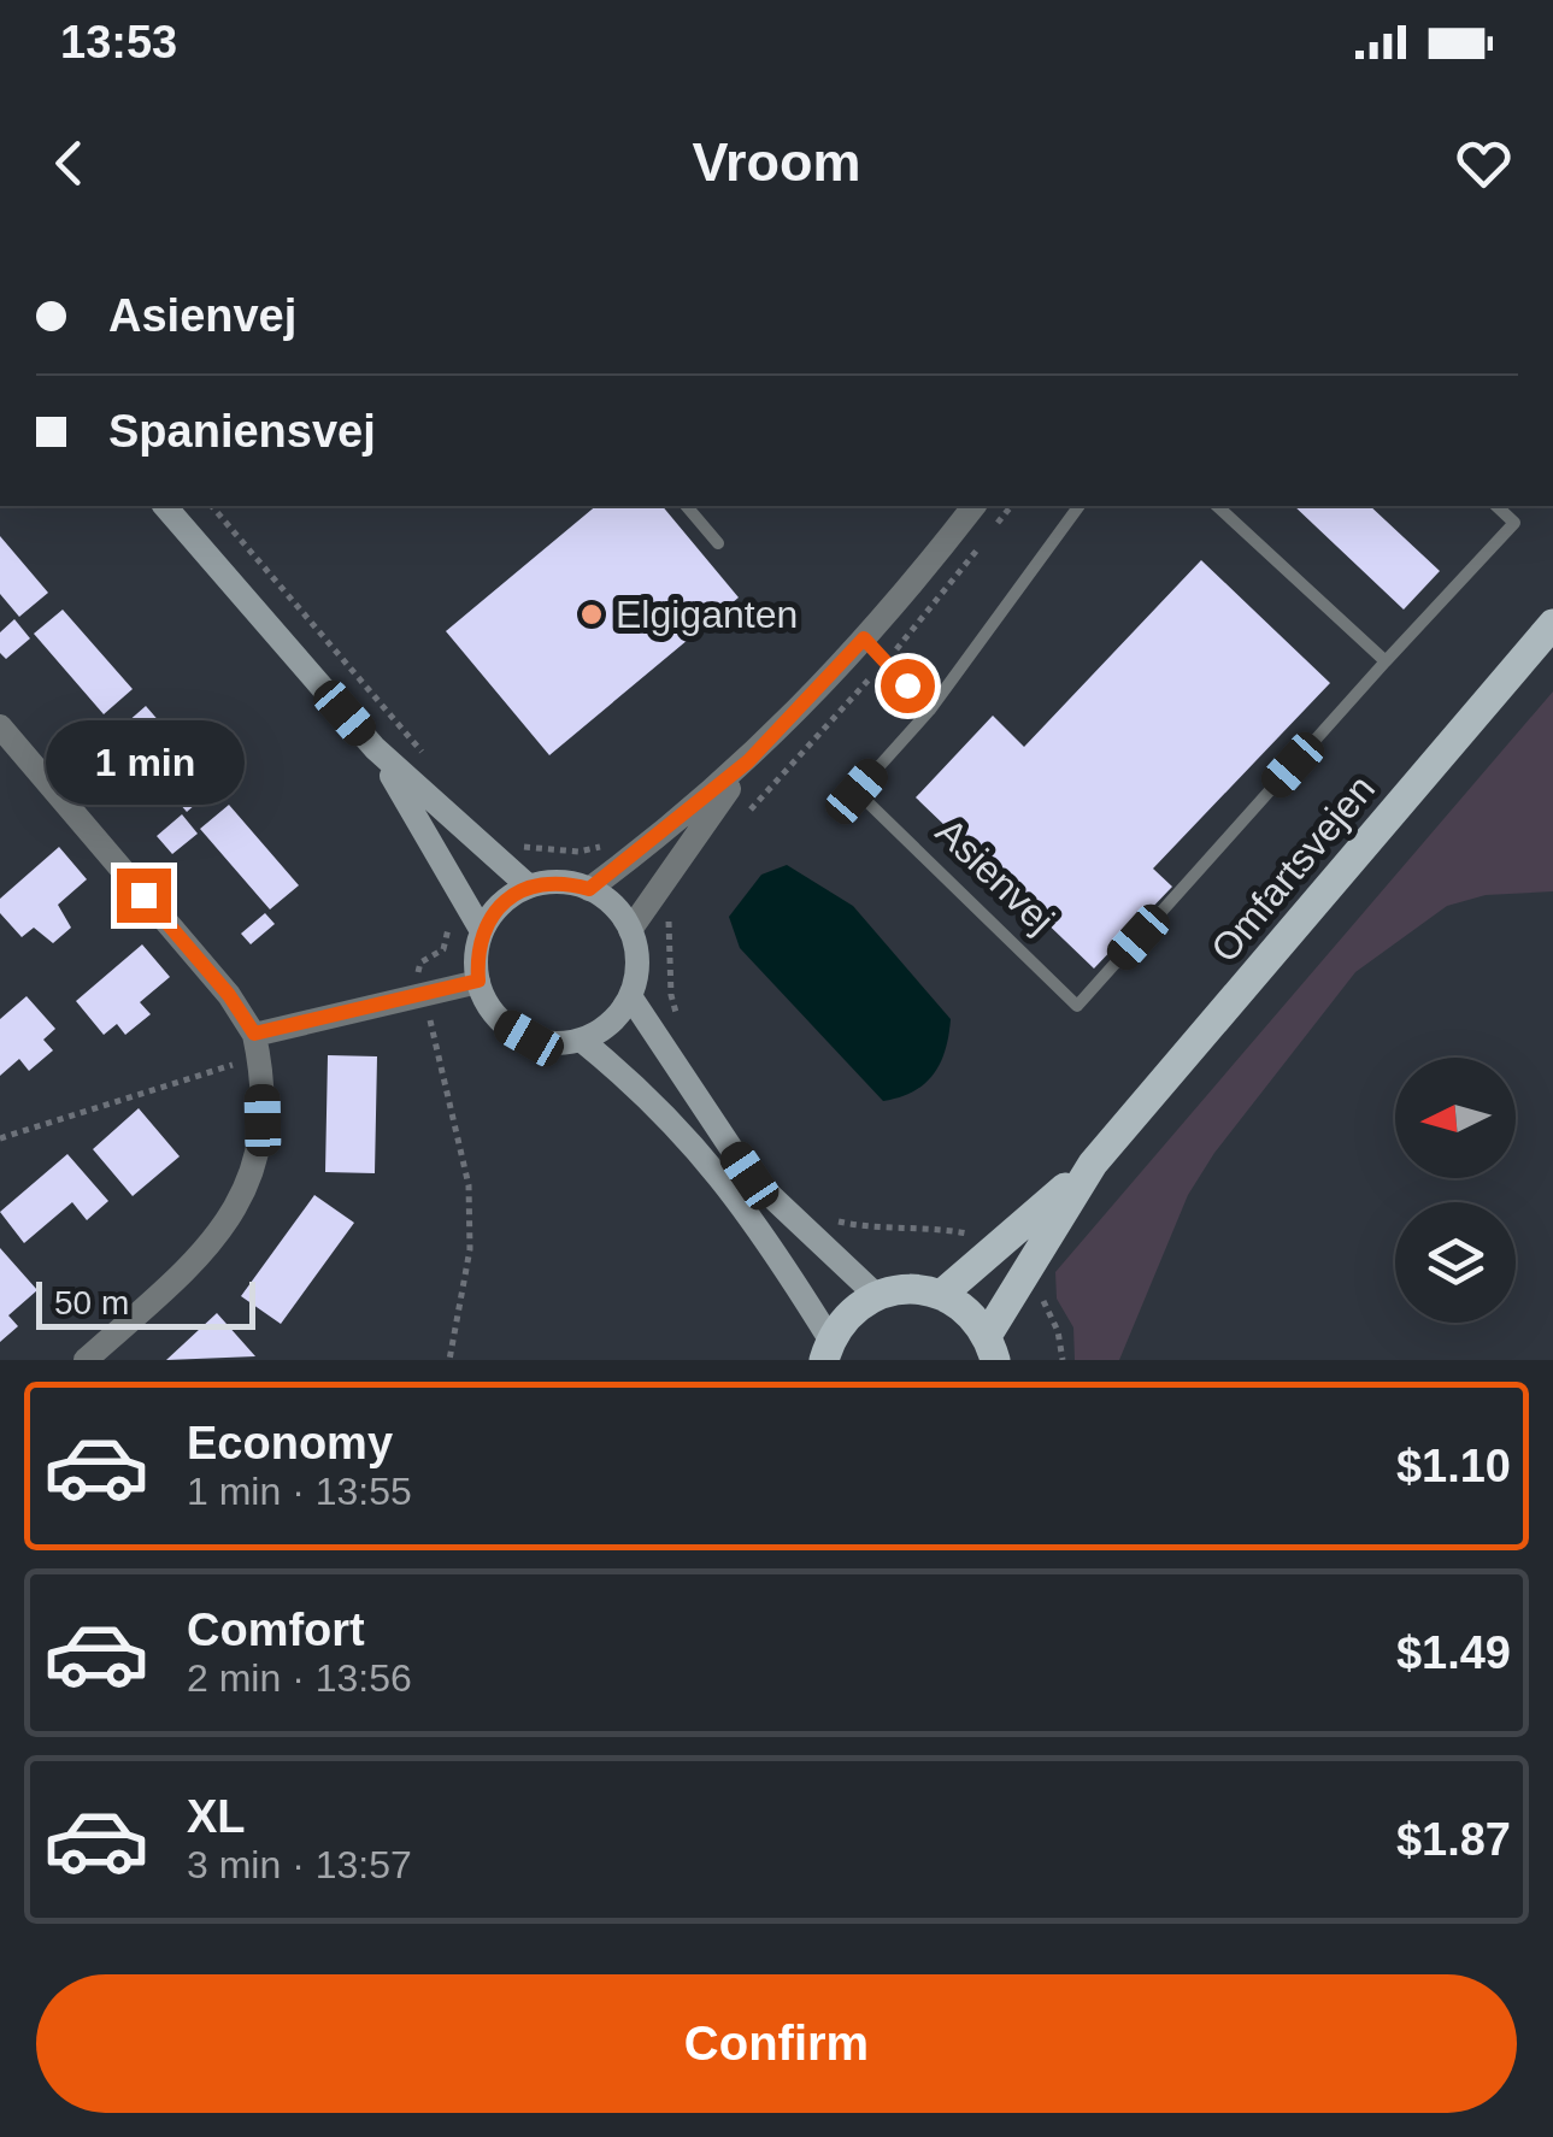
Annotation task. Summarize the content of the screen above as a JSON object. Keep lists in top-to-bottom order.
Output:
{
  "streets": {
    "main road": ["Omfartsvejen"],
    "lane": ["Asienvej"]
  },
  "places": ["Elgiganten"],
  "scale_bar": "50 m",
  "north": "left",
  "page": {
    "status": "13:53",
    "header": "Vroom",
    "banner": ["Asienvej", "Spaniensvej"],
    "bubble": "1 min",
    "scale": "50 m",
    "list": [
      {
        "name": "Economy",
        "note": "1 min · 13:55",
        "value": "$1.10"
      },
      {
        "name": "Comfort",
        "note": "2 min · 13:56",
        "value": "$1.49"
      },
      {
        "name": "XL",
        "note": "3 min · 13:57",
        "value": "$1.87"
      }
    ],
    "buttons": "Confirm"
  }
}
